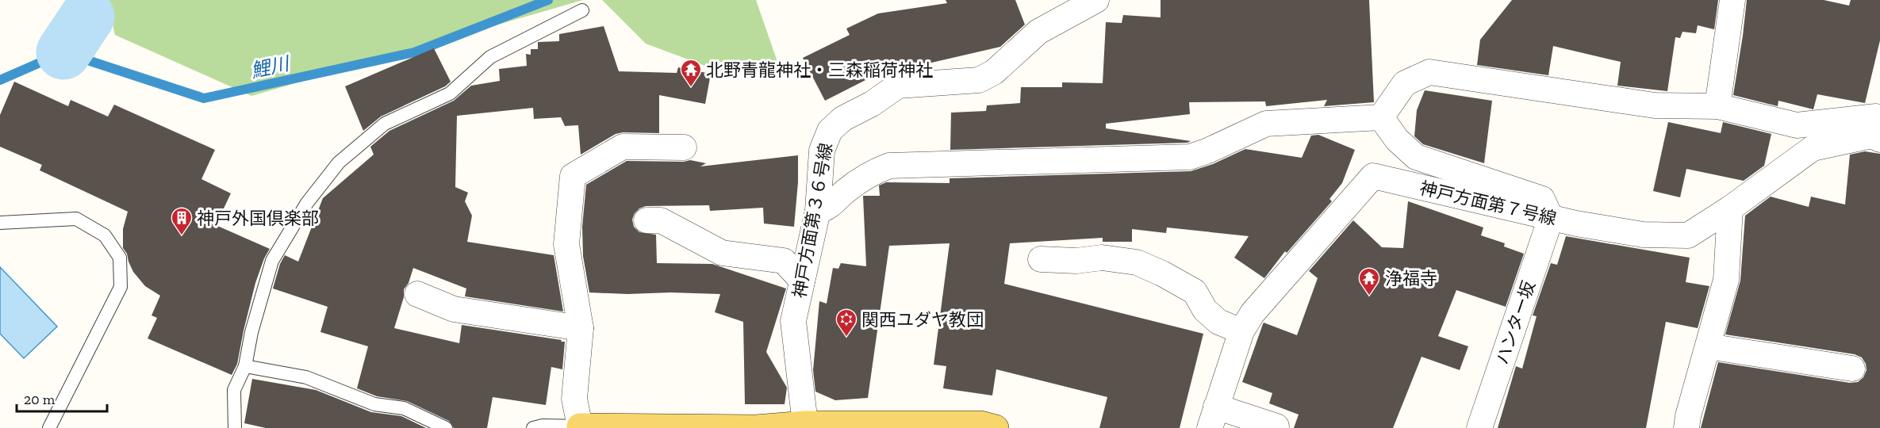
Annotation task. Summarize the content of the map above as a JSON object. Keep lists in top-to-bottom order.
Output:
{
  "streets": {
    "street": ["神戸方面第７号線", "神戸方面第３６号線", "ハンター坂"]
  },
  "crossings": [
    ["神戸方面第７号線", "ハンター坂"]
  ],
  "water": ["鯉川"],
  "places": {
    "temple": ["北野青龍神社・三森稲荷神社", "浄福寺"],
    "building": ["神戸外国倶楽部"],
    "synagogue": ["関西ユダヤ教団"]
  },
  "scale_bar": "20 m"
}
